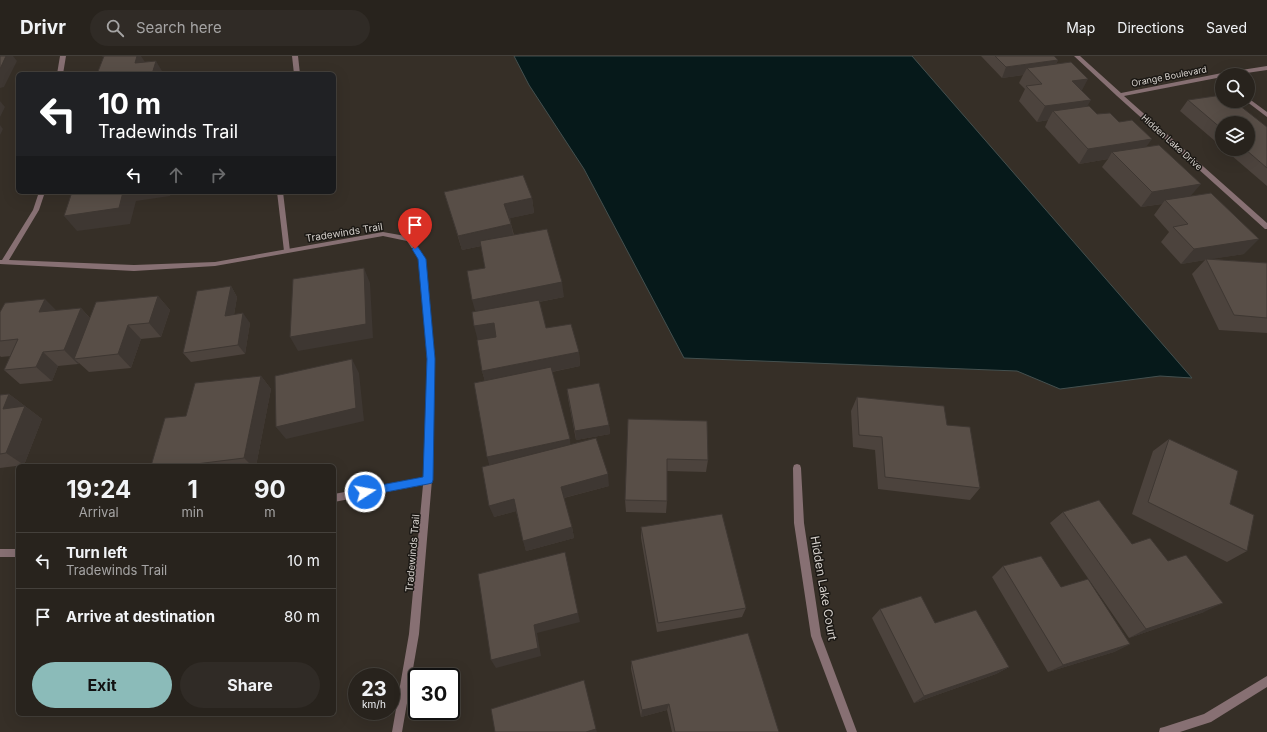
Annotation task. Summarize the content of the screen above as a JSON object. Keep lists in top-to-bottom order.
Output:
{
  "streets": {
    "street": [
      "Orange Boulevard",
      "Hidden Lake Drive",
      "Tradewinds Trail",
      "Hidden Lake Court"
    ]
  },
  "crossings": [
    ["Orange Boulevard", "Hidden Lake Drive"]
  ],
  "page": {
    "header": "Drivr",
    "search": "Search here",
    "nav": ["Map", "Directions", "Saved"],
    "turn": ["10 m", "Tradewinds Trail"],
    "eta": [
      "19:24",
      "Arrival",
      "1",
      "min",
      "90",
      "m"
    ],
    "list": [
      {
        "name": "Turn left",
        "note": "Tradewinds Trail",
        "value": "10 m"
      },
      {
        "name": "Arrive at destination",
        "value": "80 m"
      }
    ],
    "buttons": ["Exit", "Share"],
    "speed": "23 km/h",
    "limit": "30"
  }
}
